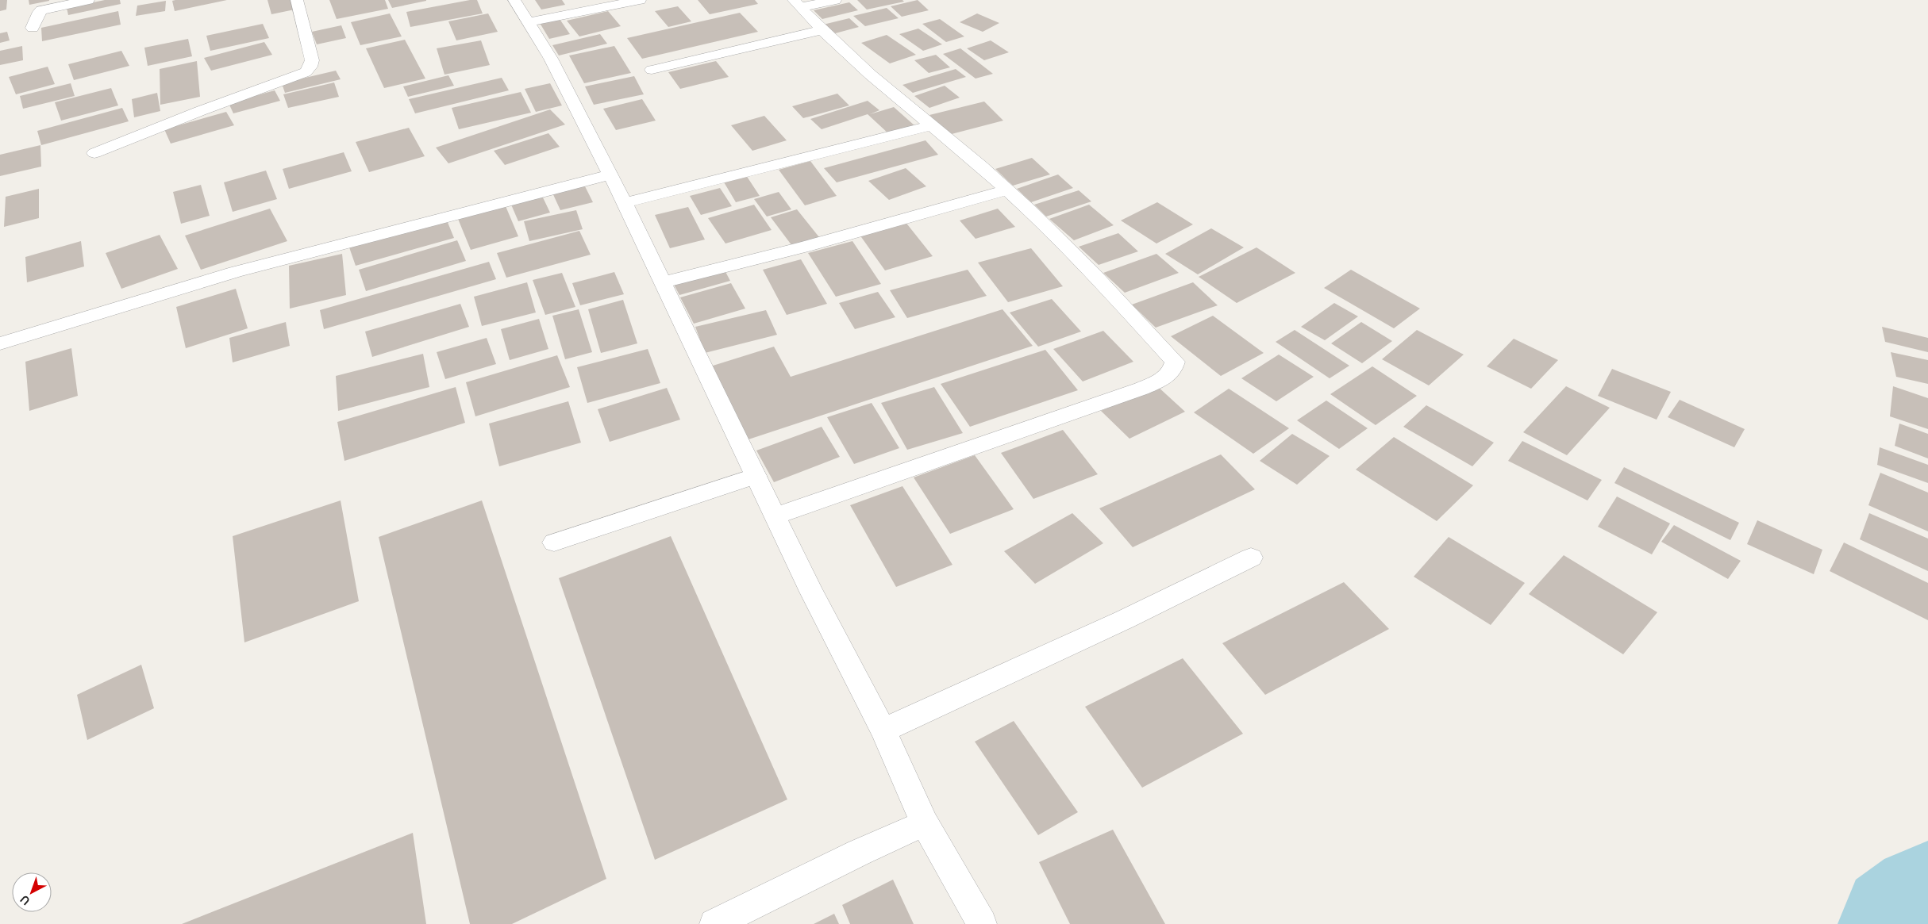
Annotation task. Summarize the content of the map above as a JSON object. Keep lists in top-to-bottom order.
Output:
{
  "north": "bottom left"
}
